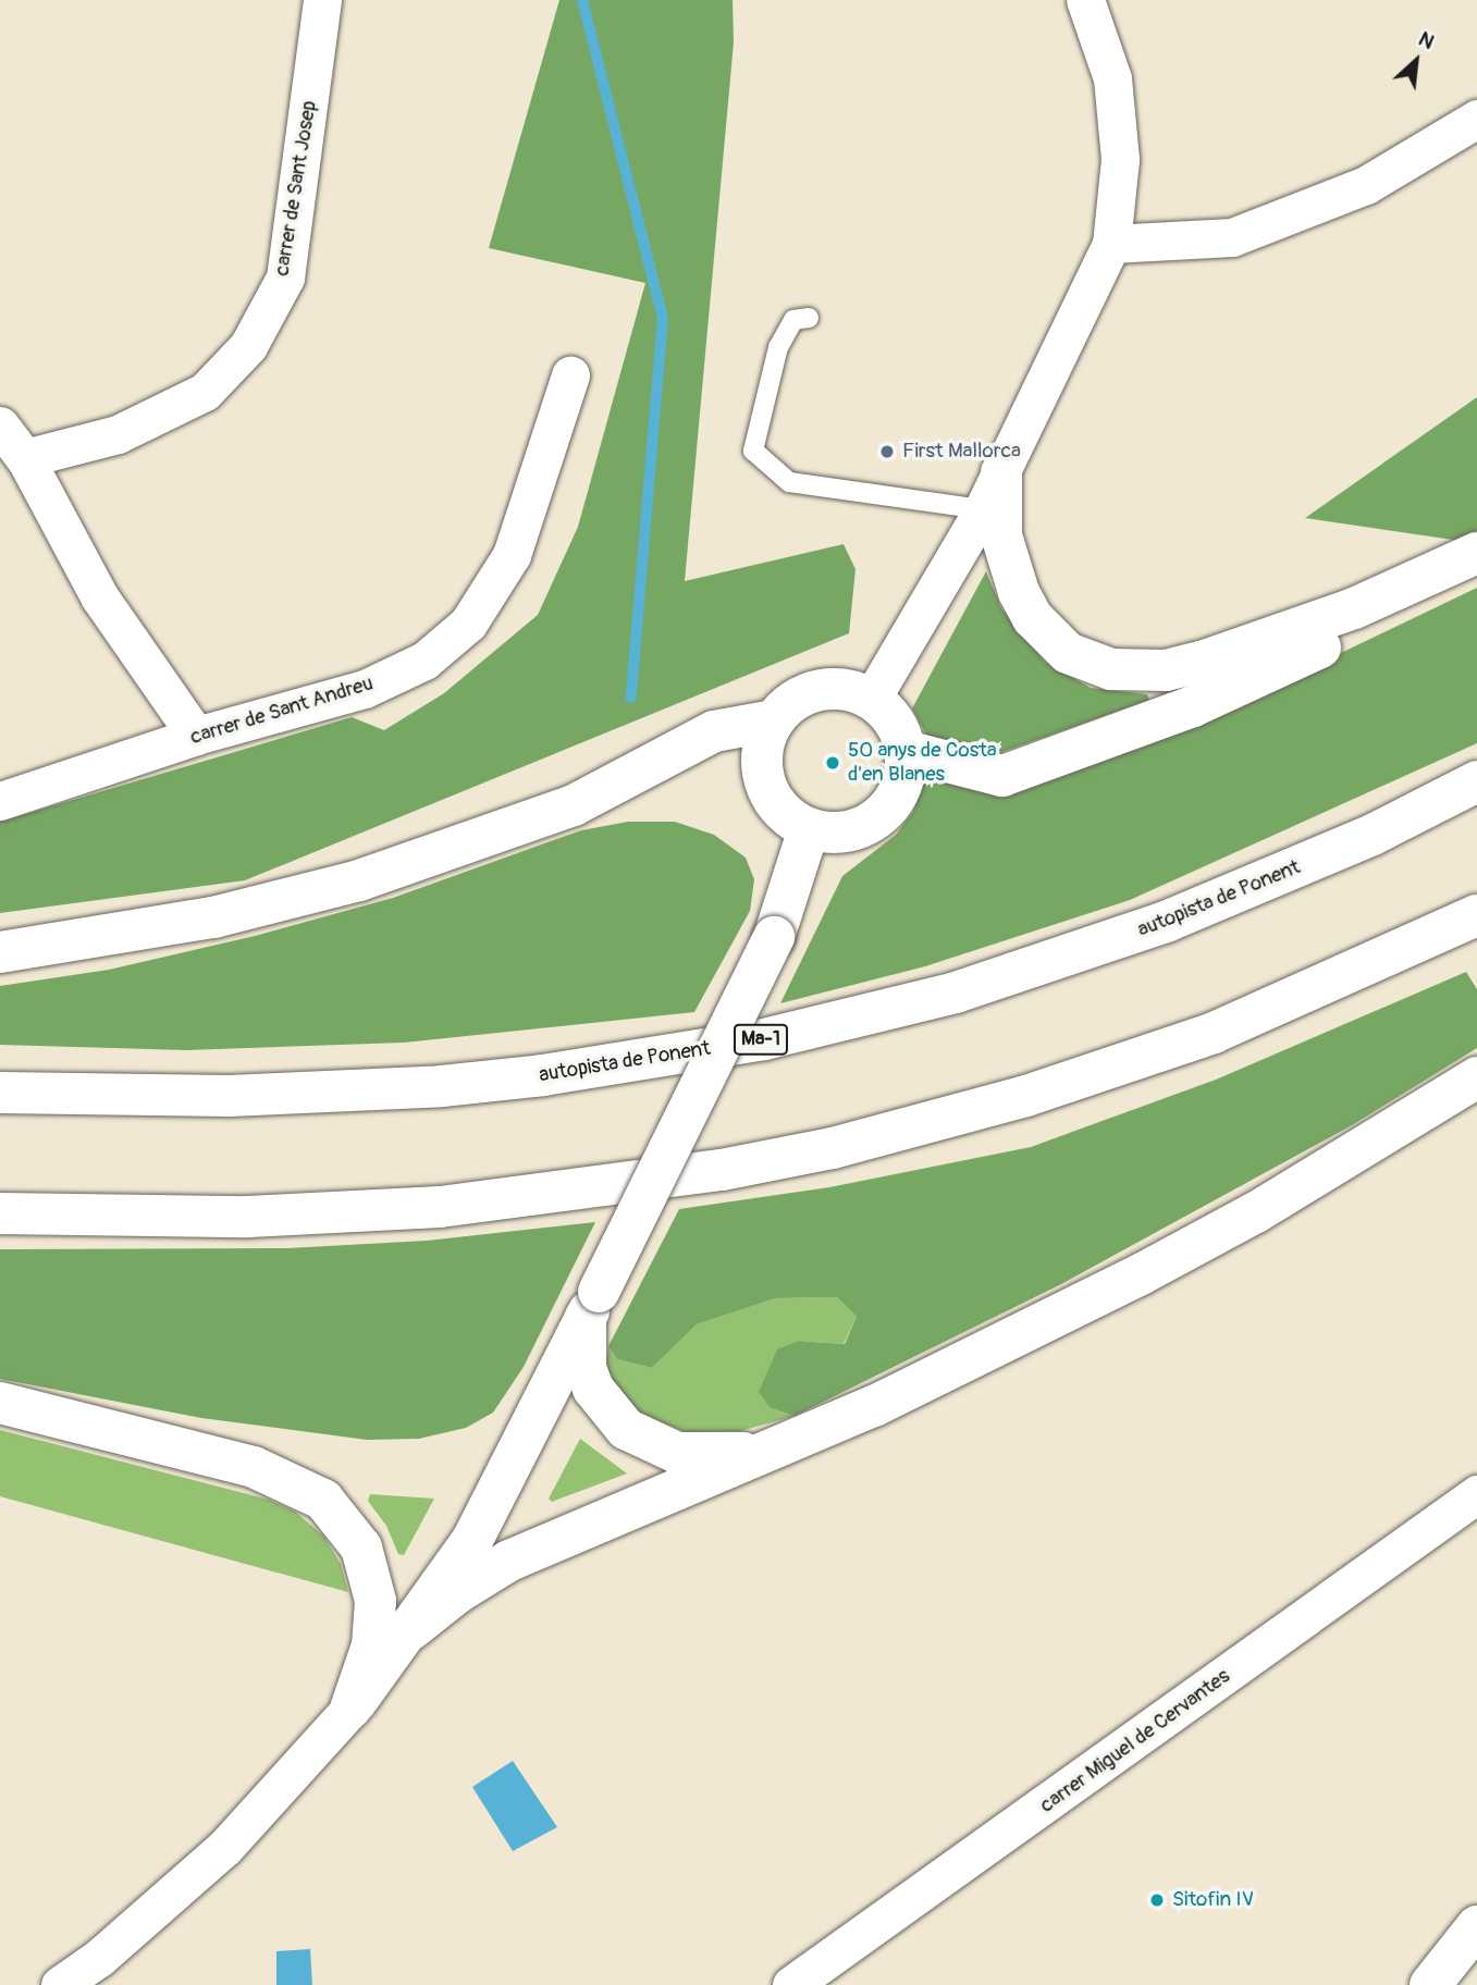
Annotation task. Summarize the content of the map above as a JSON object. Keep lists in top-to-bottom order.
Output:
{
  "streets": {
    "main road": ["autopista de Ponent", "Ma-1"],
    "street": ["carrer de Sant Josep", "carrer de Sant Andreu", "carrer Miguel de Cervantes"]
  },
  "places": ["First Mallorca", "50 anys de Costa d'en Blanes", "Sitofin IV"],
  "north": "top right"
}
